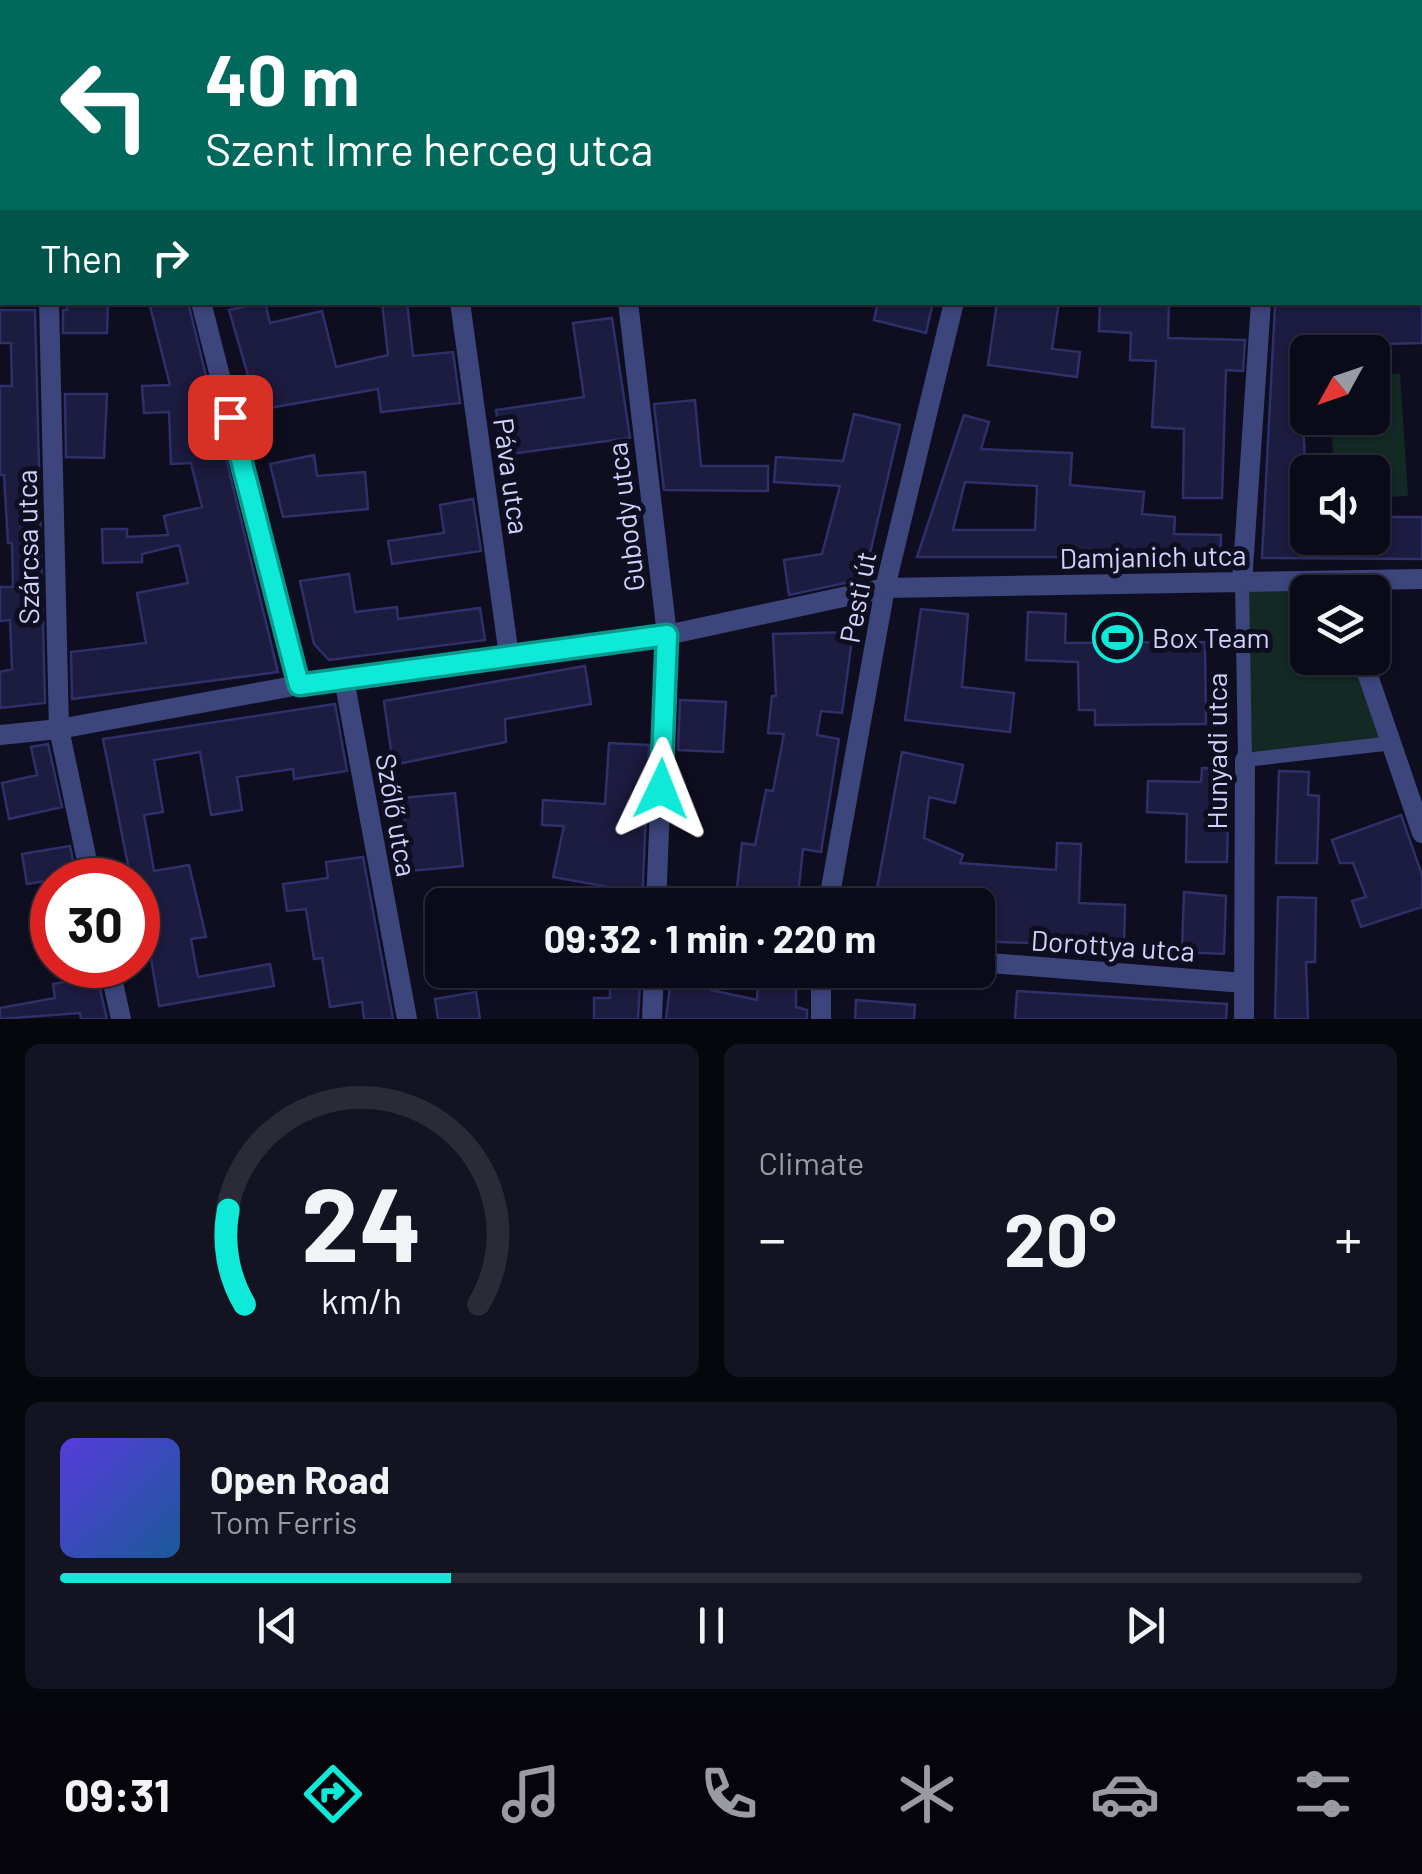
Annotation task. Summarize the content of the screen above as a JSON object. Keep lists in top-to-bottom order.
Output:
{
  "streets": {
    "street": [
      "Páva utca",
      "Gubody utca",
      "Szárcsa utca",
      "Damjanich utca",
      "Pesti út",
      "Hunyadi utca",
      "Szőlő utca",
      "Dorottya utca"
    ]
  },
  "crossings": [
    ["Páva utca", "Damjanich utca"],
    ["Gubody utca", "Damjanich utca"],
    ["Szárcsa utca", "Damjanich utca"],
    ["Damjanich utca", "Pesti út"],
    ["Damjanich utca", "Hunyadi utca"],
    ["Damjanich utca", "Szőlő utca"],
    ["Hunyadi utca", "Dorottya utca"]
  ],
  "places": {
    "sports": ["Box Team"]
  },
  "north": "bottom left",
  "page": {
    "turn": ["40 m", "Szent Imre herceg utca"],
    "then": "Then",
    "limit": "30",
    "trip": "09:32 · 1 min · 220 m",
    "tile": "Climate",
    "heat": ["−", "20°", "+"],
    "song": ["Open Road", "Tom Ferris"],
    "tabs": "09:31",
    "gauge": ["24", "km/h"]
  }
}
